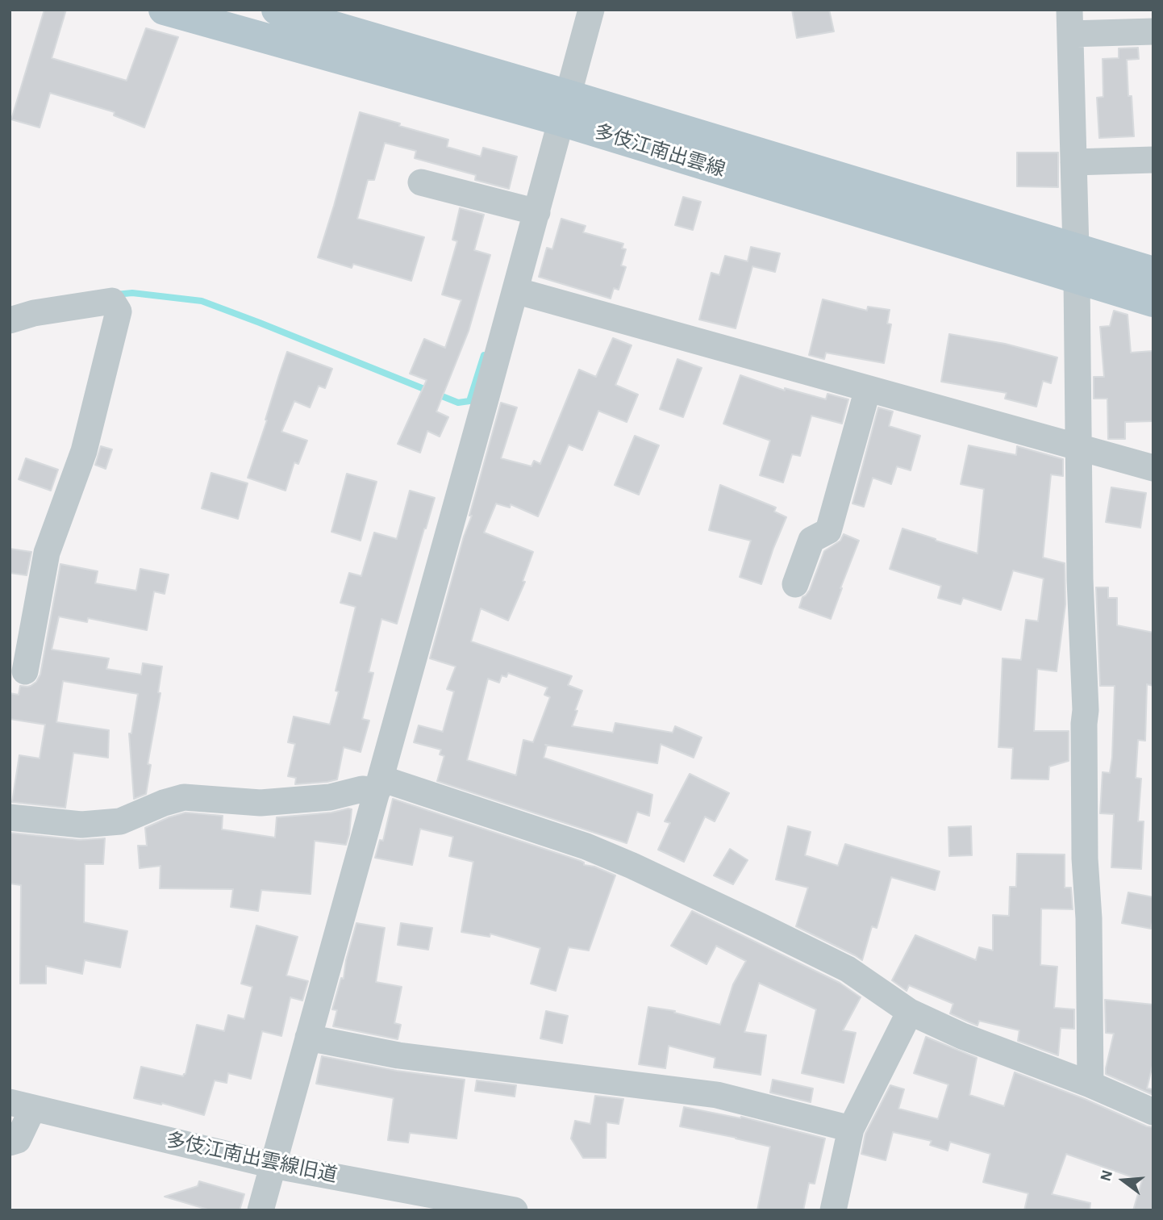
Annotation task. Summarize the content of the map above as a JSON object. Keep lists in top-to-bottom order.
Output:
{
  "streets": {
    "main road": ["多伎江南出雲線"],
    "street": ["多伎江南出雲線旧道"]
  },
  "north": "left"
}
